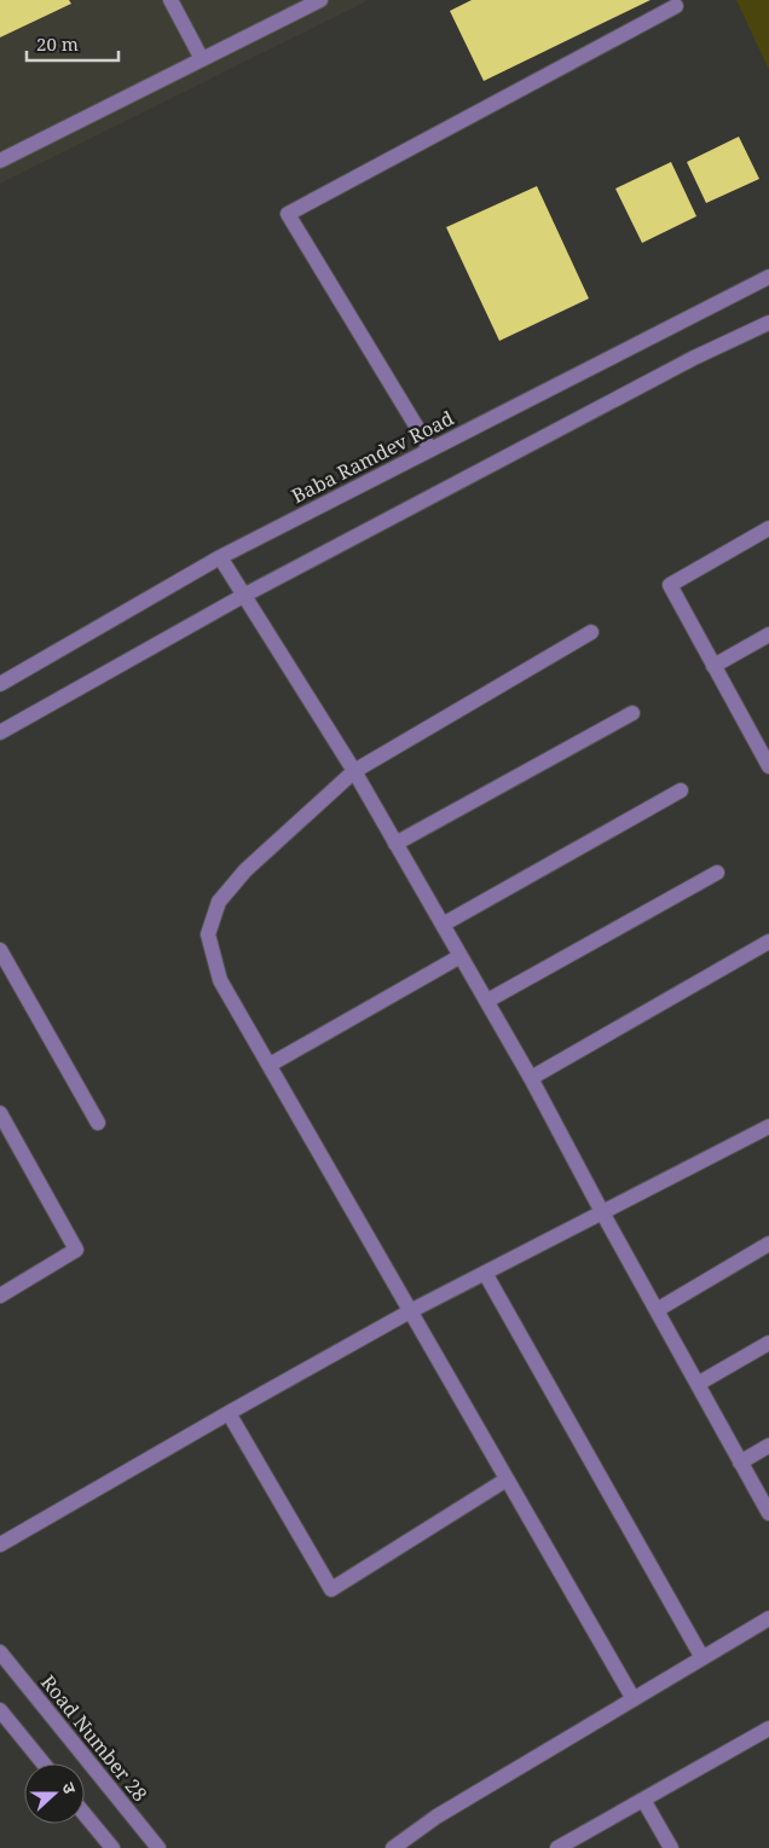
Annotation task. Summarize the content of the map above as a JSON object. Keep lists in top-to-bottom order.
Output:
{
  "streets": {
    "street": ["Baba Ramdev Road", "Road Number 28"]
  },
  "scale_bar": "20 m",
  "north": "right"
}
